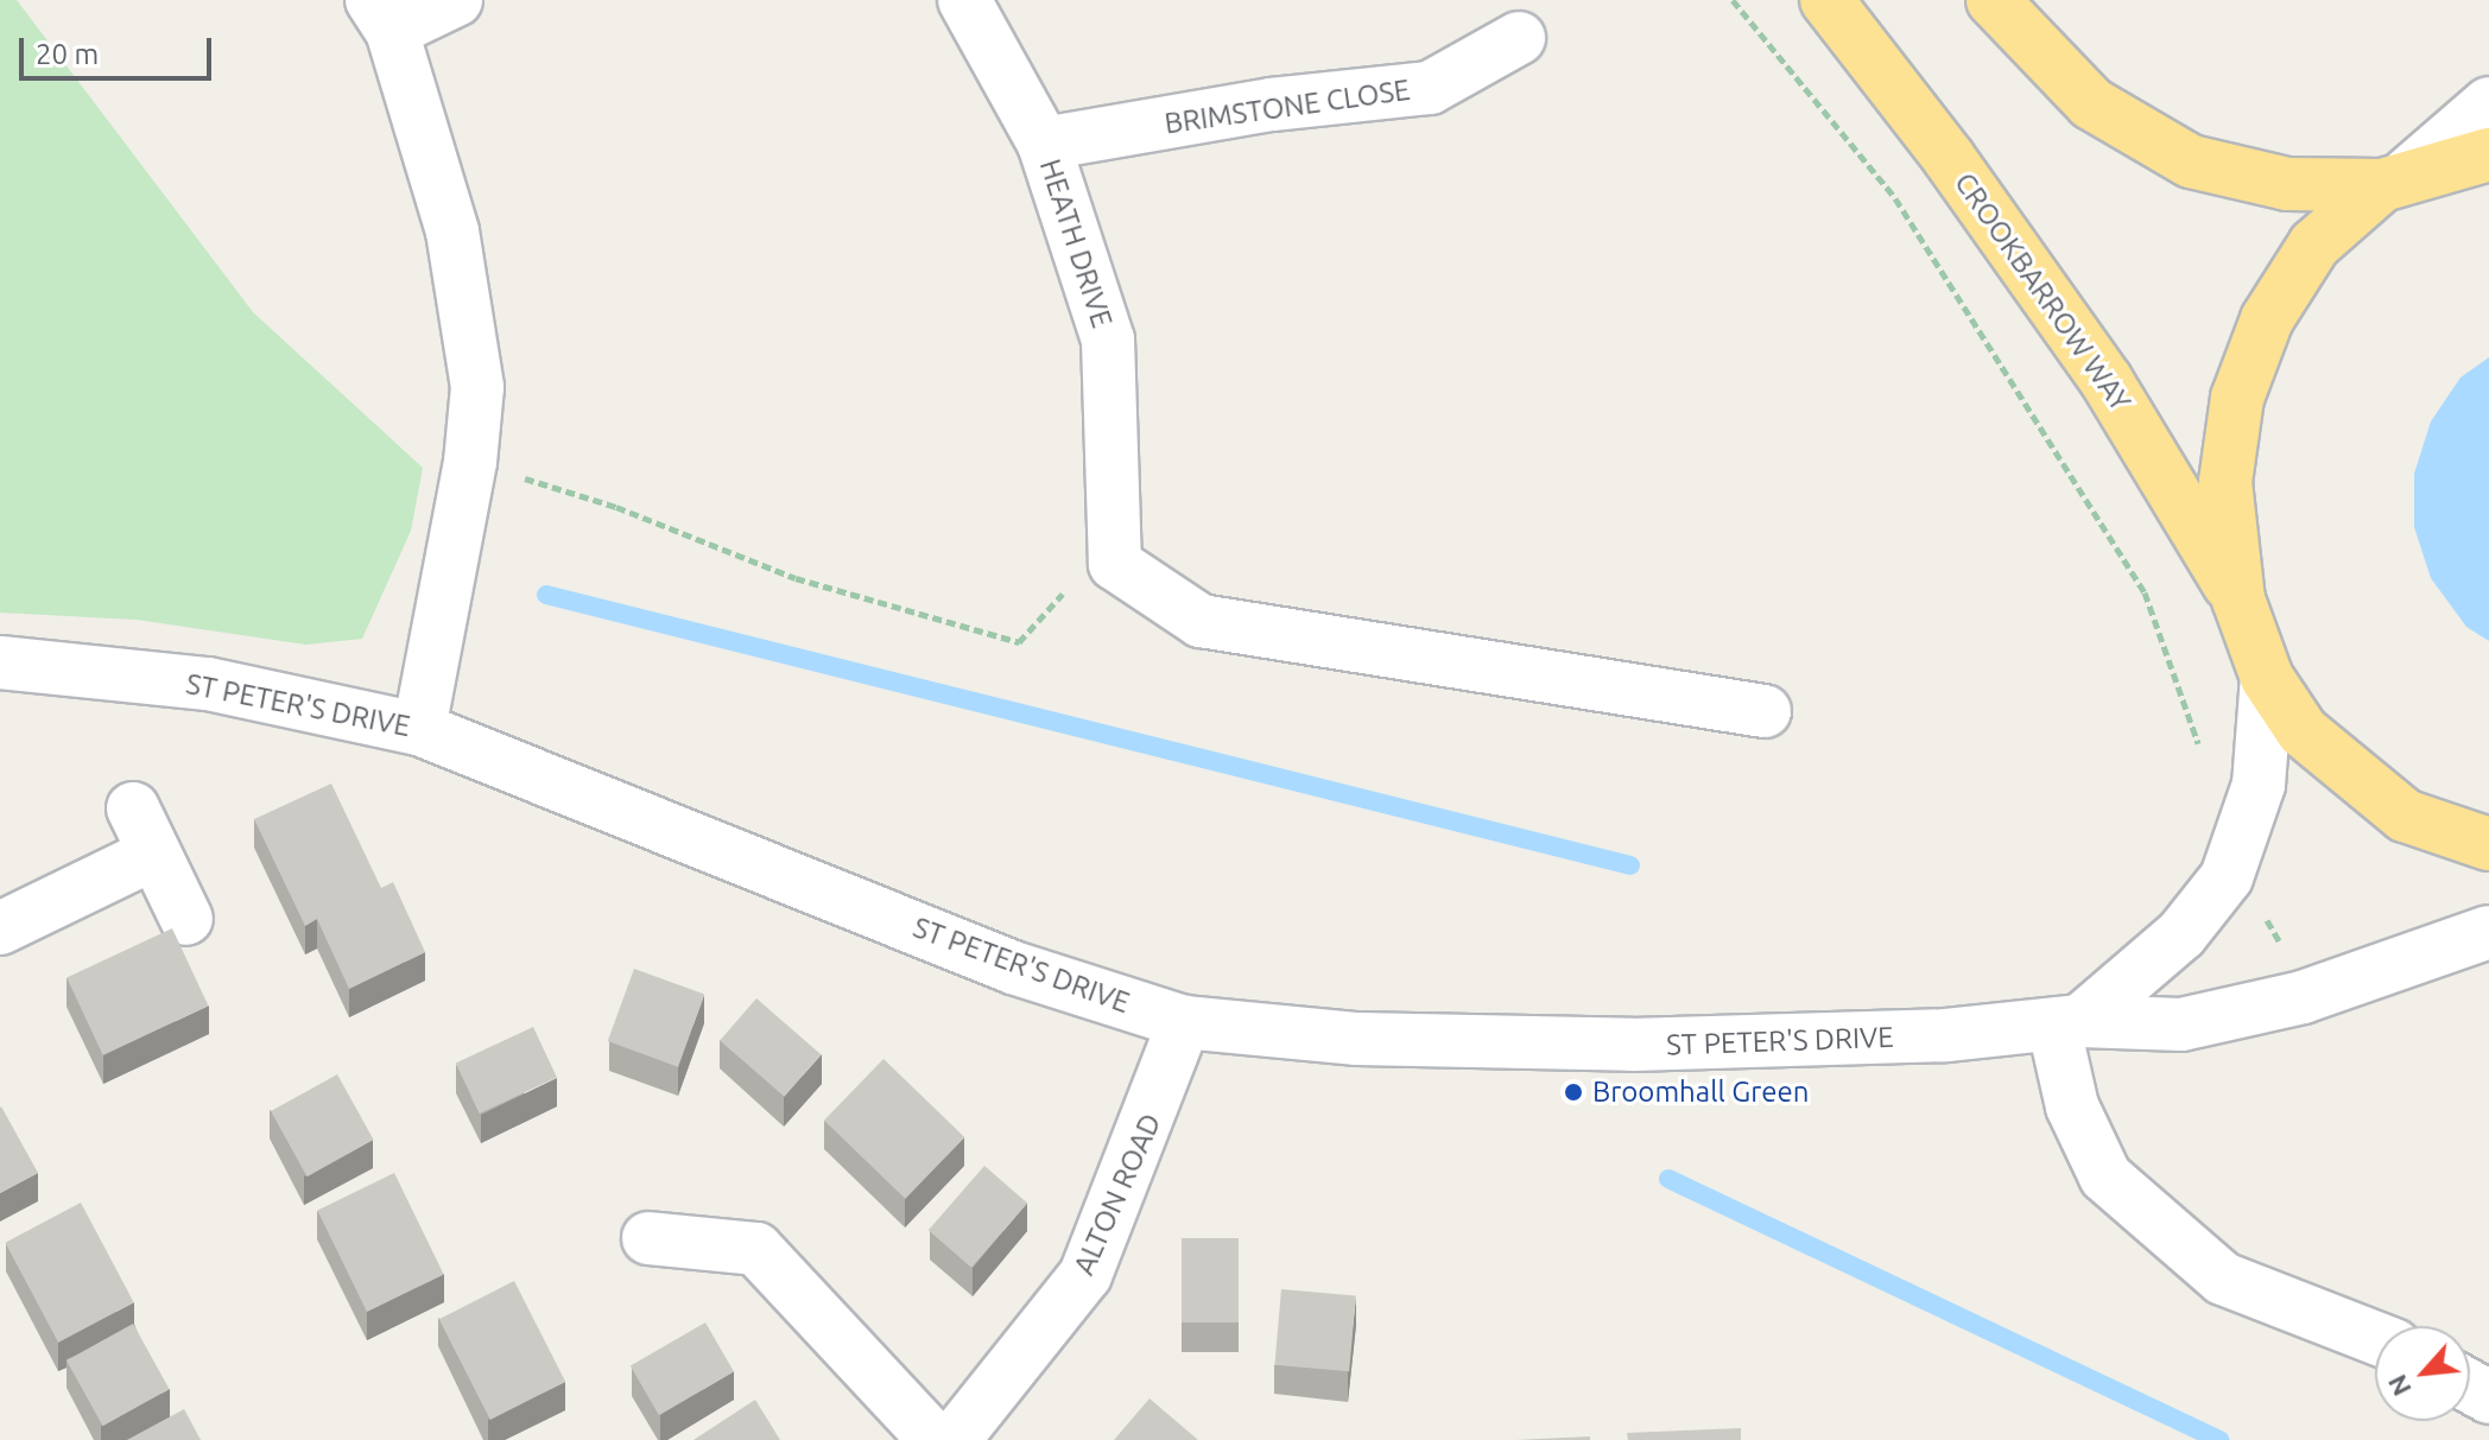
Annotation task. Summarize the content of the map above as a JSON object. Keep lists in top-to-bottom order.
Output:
{
  "streets": {
    "highway": ["CROOKBARROW WAY"],
    "street": [
      "BRIMSTONE CLOSE",
      "HEATH DRIVE",
      "ST PETER'S DRIVE",
      "ALTON ROAD"
    ]
  },
  "crossings": [
    ["BRIMSTONE CLOSE", "HEATH DRIVE"],
    ["ST PETER'S DRIVE", "ALTON ROAD"]
  ],
  "places": ["Broomhall Green"],
  "scale_bar": "20 m",
  "north": "bottom left"
}
